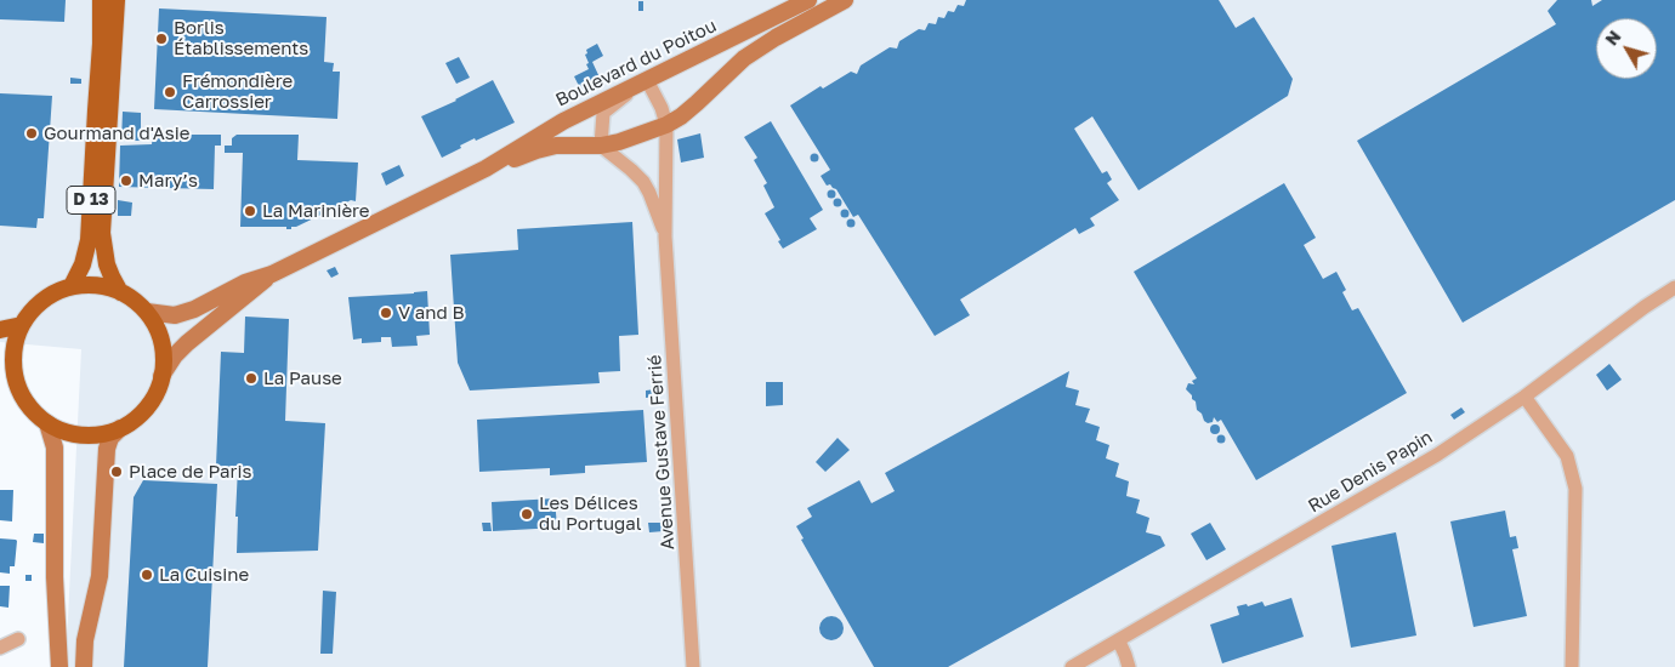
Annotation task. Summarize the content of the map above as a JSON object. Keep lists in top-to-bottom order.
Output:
{
  "streets": {
    "main road": ["Boulevard du Poitou", "D 13"],
    "street": ["Avenue Gustave Ferrié", "Rue Denis Papin"]
  },
  "crossings": [
    ["Boulevard du Poitou", "D 13"],
    ["Boulevard du Poitou", "Avenue Gustave Ferrié"]
  ],
  "places": [
    "Borlis Établissements",
    "Frémondière Carrossier",
    "Gourmand d'Asie",
    "Mary’s",
    "La Marinière",
    "V and B",
    "La Pause",
    "Place de Paris",
    "Les Délices du Portugal",
    "La Cuisine"
  ],
  "north": "top left"
}
